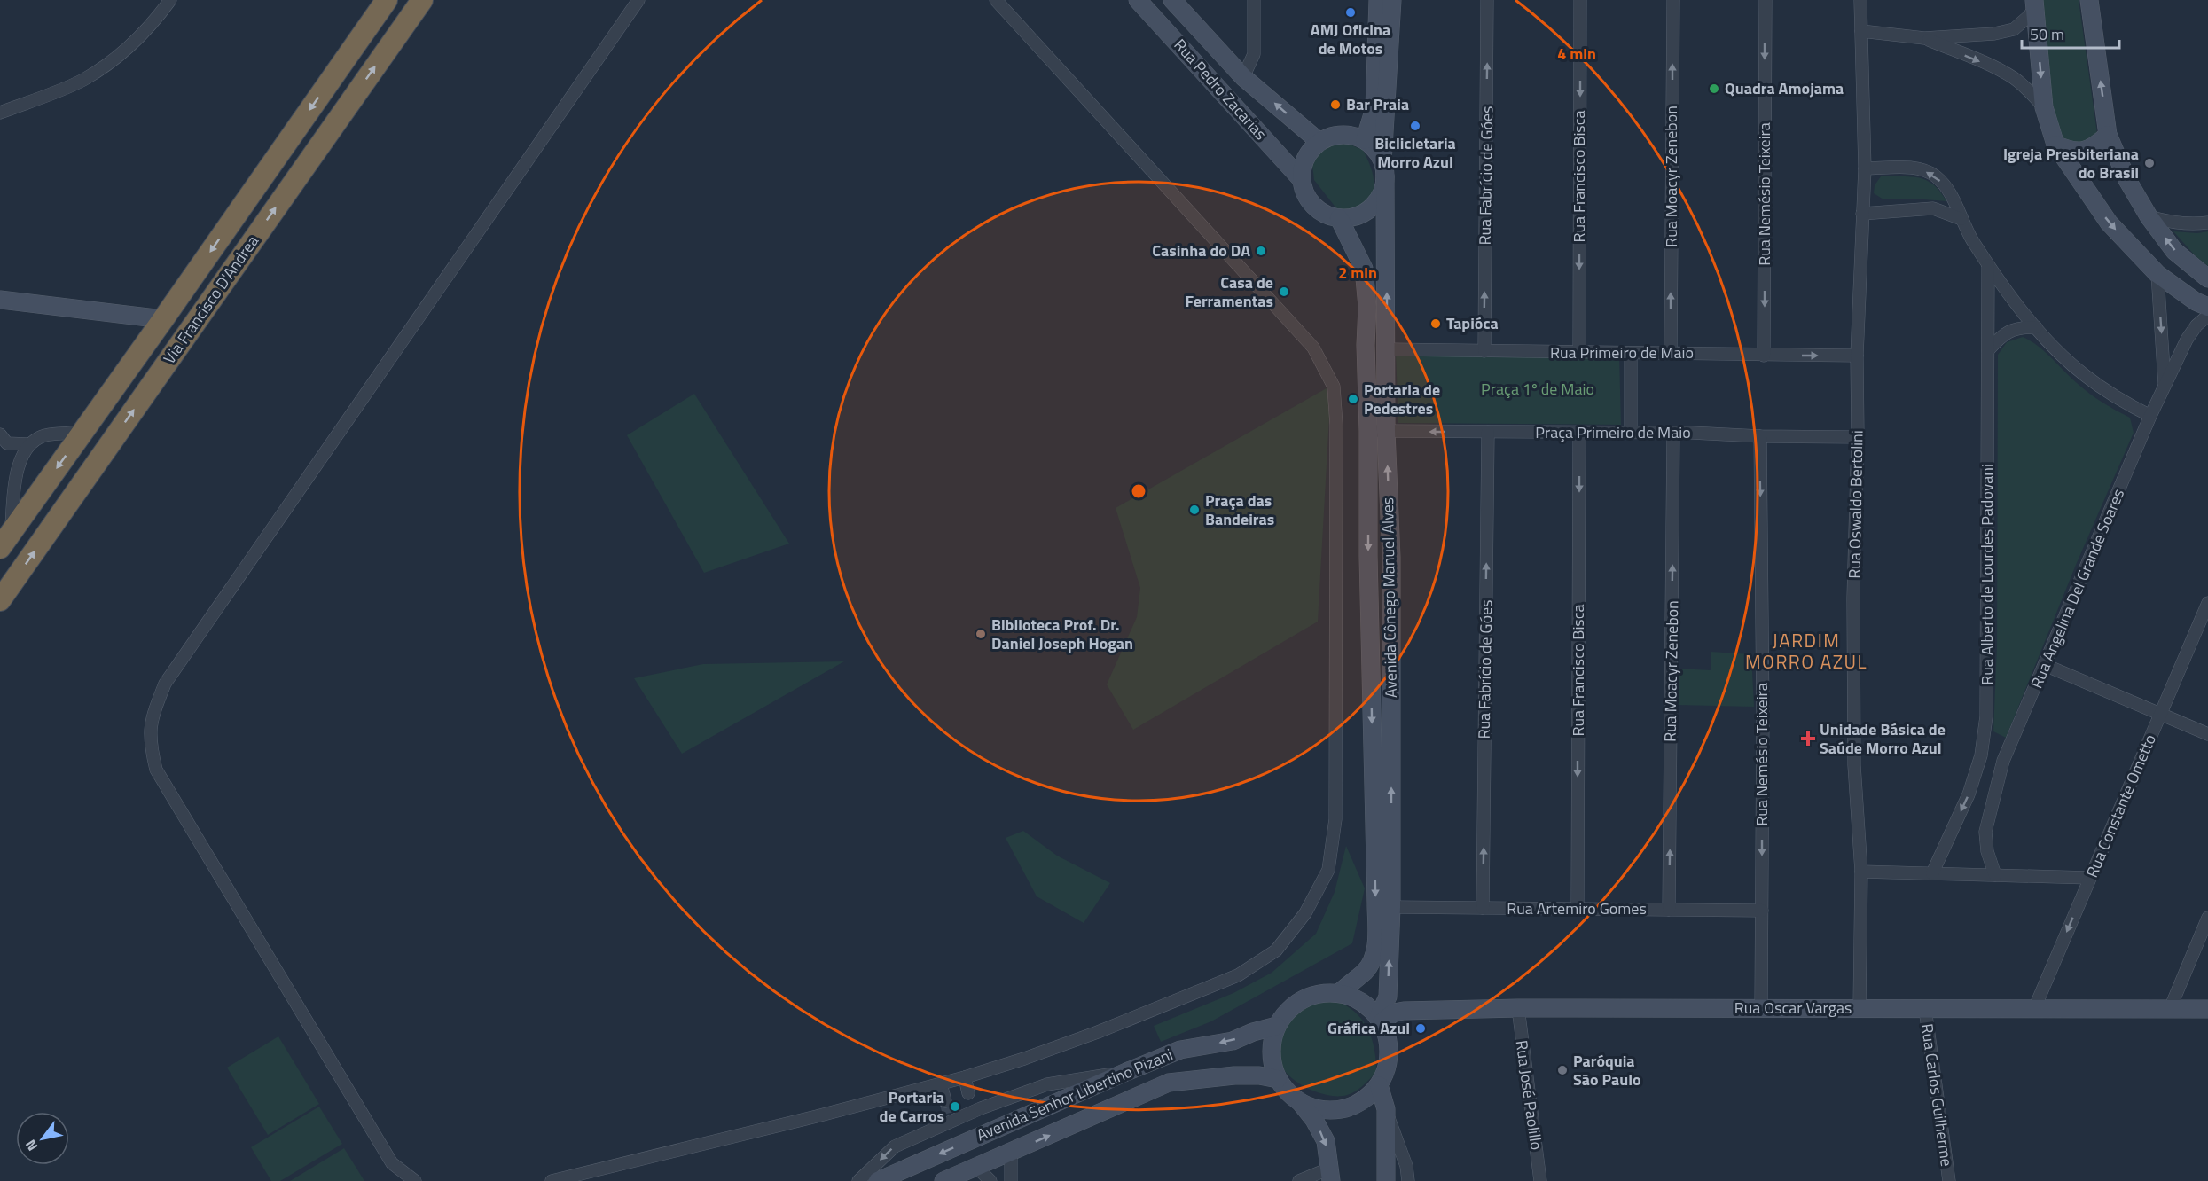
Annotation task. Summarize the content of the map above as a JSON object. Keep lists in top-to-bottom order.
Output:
{
  "streets": {
    "highway": ["Via Francisco D'Andrea"],
    "street": [
      "Rua Pedro Zacarias",
      "Rua Fabrício de Góes",
      "Rua Francisco Bisca",
      "Rua Moacyr Zenebon",
      "Rua Nemésio Teixeira",
      "Rua Primeiro de Maio",
      "Praça Primeiro de Maio",
      "Rua Oswaldo Bertolini",
      "Rua Alberto de Lourdes Padovani",
      "Rua Angelina Del Grande Soares",
      "Avenida Cônego Manuel Alves",
      "Rua Constante Ometto",
      "Rua Artemiro Gomes",
      "Rua Oscar Vargas",
      "Avenida Senhor Libertino Pizani",
      "Rua José Paolillo",
      "Rua Carlos Guilherme"
    ]
  },
  "crossings": [
    ["Rua Pedro Zacarias", "Avenida Cônego Manuel Alves"],
    ["Rua Fabrício de Góes", "Rua Primeiro de Maio"],
    ["Rua Fabrício de Góes", "Praça Primeiro de Maio"],
    ["Rua Fabrício de Góes", "Rua Artemiro Gomes"],
    ["Rua Francisco Bisca", "Rua Primeiro de Maio"],
    ["Rua Francisco Bisca", "Praça Primeiro de Maio"],
    ["Rua Francisco Bisca", "Rua Artemiro Gomes"],
    ["Rua Moacyr Zenebon", "Rua Primeiro de Maio"],
    ["Rua Moacyr Zenebon", "Praça Primeiro de Maio"],
    ["Rua Moacyr Zenebon", "Rua Artemiro Gomes"],
    ["Rua Nemésio Teixeira", "Rua Primeiro de Maio"],
    ["Rua Nemésio Teixeira", "Praça Primeiro de Maio"],
    ["Rua Nemésio Teixeira", "Rua Artemiro Gomes"],
    ["Rua Nemésio Teixeira", "Rua Oscar Vargas"],
    ["Rua Primeiro de Maio", "Rua Oswaldo Bertolini"],
    ["Rua Primeiro de Maio", "Avenida Cônego Manuel Alves"],
    ["Praça Primeiro de Maio", "Rua Oswaldo Bertolini"],
    ["Praça Primeiro de Maio", "Avenida Cônego Manuel Alves"],
    ["Rua Oswaldo Bertolini", "Rua Oscar Vargas"],
    ["Avenida Cônego Manuel Alves", "Rua Artemiro Gomes"],
    ["Avenida Cônego Manuel Alves", "Rua Oscar Vargas"],
    ["Avenida Cônego Manuel Alves", "Avenida Senhor Libertino Pizani"],
    ["Rua Constante Ometto", "Rua Oscar Vargas"],
    ["Rua Oscar Vargas", "Avenida Senhor Libertino Pizani"],
    ["Rua Oscar Vargas", "Rua José Paolillo"],
    ["Rua Oscar Vargas", "Rua Carlos Guilherme"]
  ],
  "one_way": [
    "Rua Fabrício de Góes",
    "Rua Francisco Bisca",
    "Rua Moacyr Zenebon",
    "Rua Nemésio Teixeira"
  ],
  "districts": ["JARDIM MORRO AZUL"],
  "parks": ["Praça 1º de Maio"],
  "places": {
    "other": [
      "AMJ Oficina de Motos",
      "Quadra Amojama",
      "Bar Praia",
      "Biclicletaria Morro Azul",
      "Igreja Presbiteriana do Brasil",
      "Casinha do DA",
      "Casa de Ferramentas",
      "Tapióca",
      "Portaria de Pedestres",
      "Praça das Bandeiras",
      "Biblioteca Prof. Dr. Daniel Joseph Hogan",
      "Gráfica Azul",
      "Paróquia São Paulo",
      "Portaria de Carros"
    ],
    "health": ["Unidade Básica de Saúde Morro Azul"]
  },
  "scale_bar": "50 m",
  "north": "bottom left",
  "rings": ["4 min", "2 min"]
}
